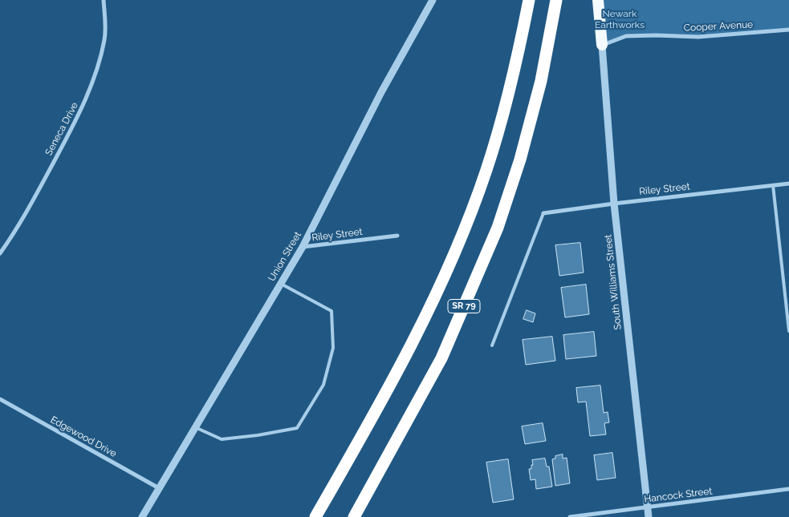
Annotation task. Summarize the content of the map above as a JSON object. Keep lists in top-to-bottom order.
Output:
{
  "streets": {
    "highway": ["SR 79"],
    "street": [
      "Cooper Avenue",
      "Seneca Drive",
      "Riley Street",
      "Union Street",
      "South Williams Street",
      "Edgewood Drive",
      "Hancock Street"
    ]
  },
  "crossings": [
    ["Cooper Avenue", "South Williams Street"],
    ["Riley Street", "Union Street"],
    ["Riley Street", "South Williams Street"],
    ["Union Street", "Edgewood Drive"],
    ["South Williams Street", "Hancock Street"]
  ],
  "parks": ["Newark Earthworks"]
}
